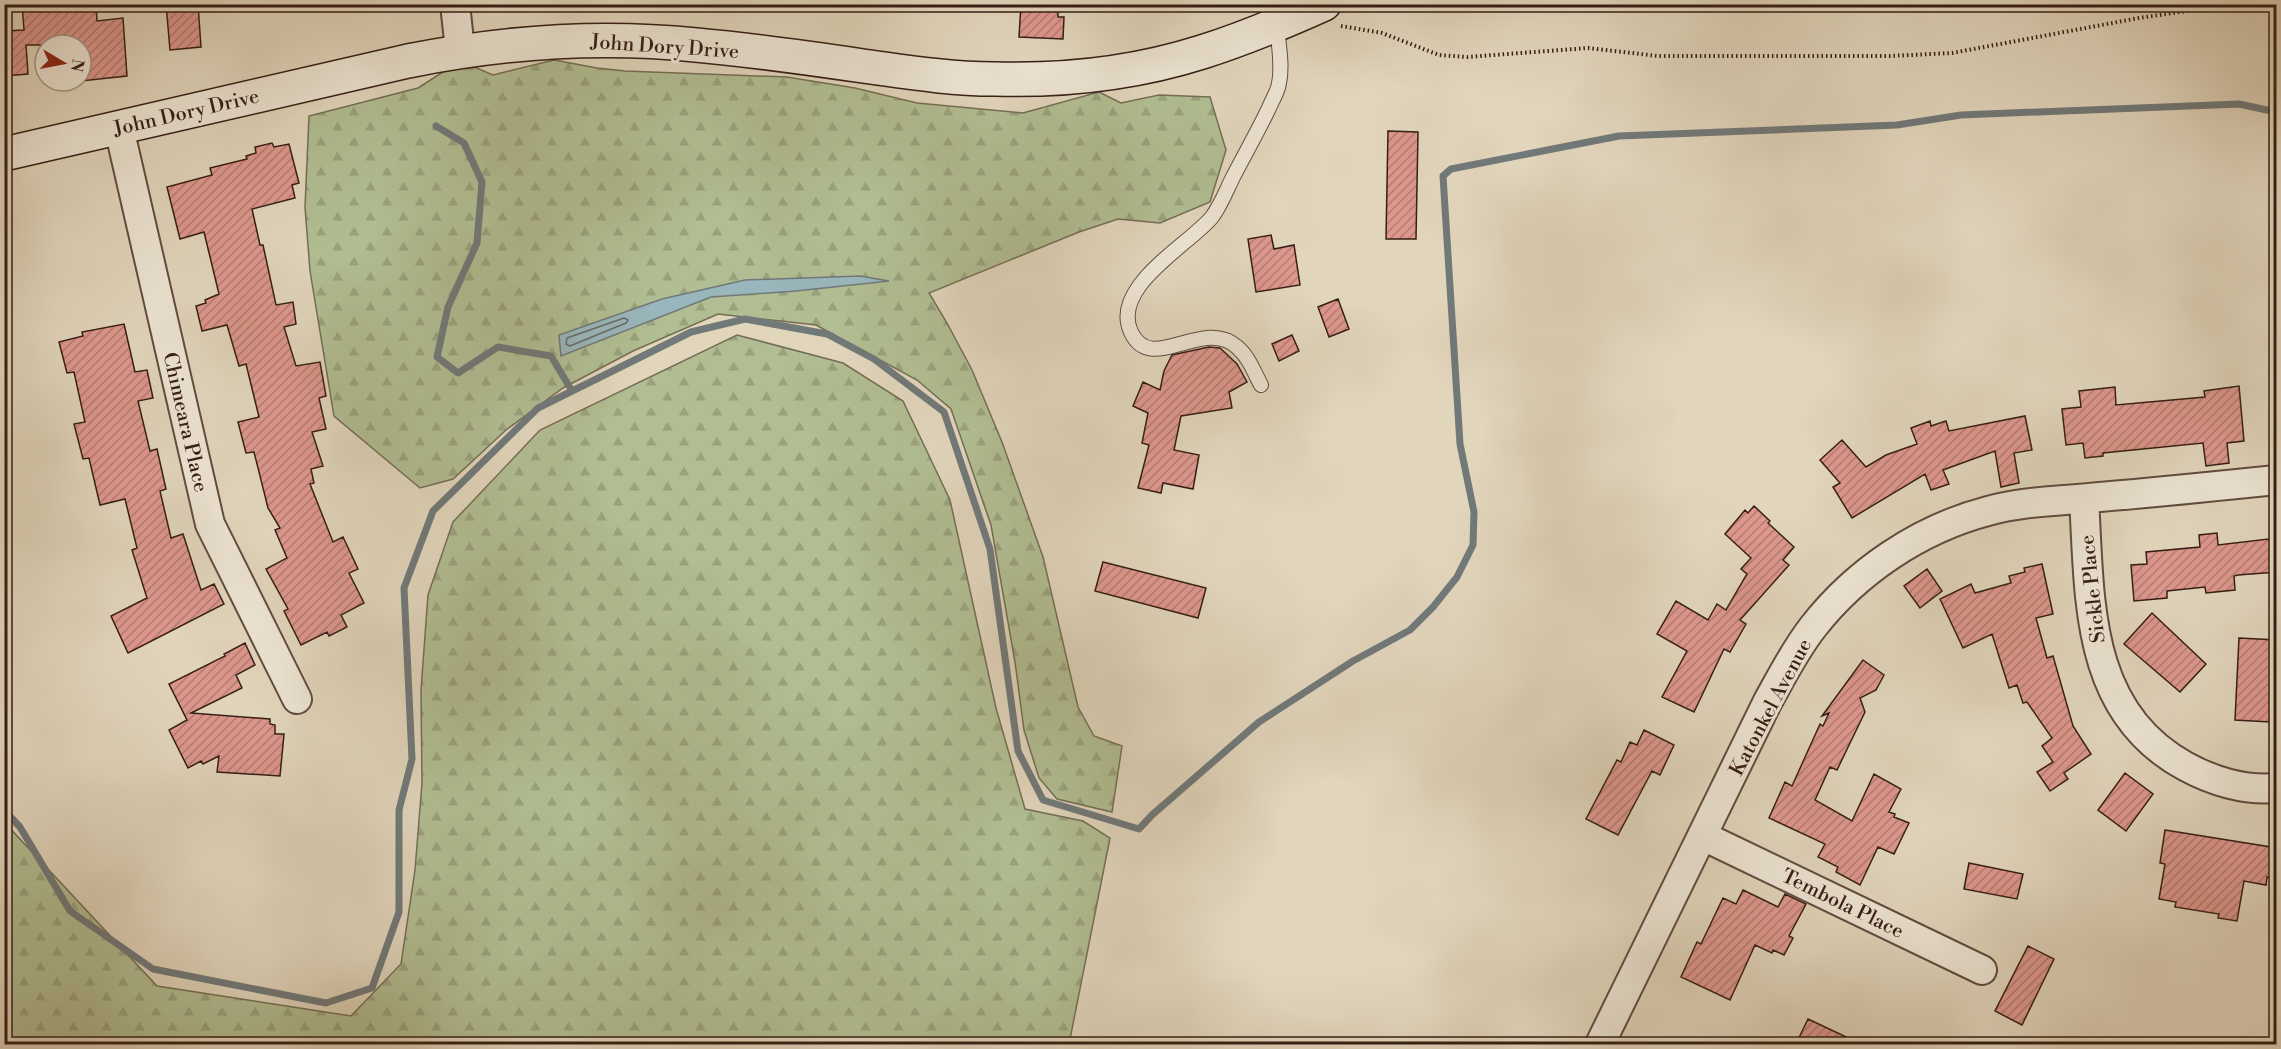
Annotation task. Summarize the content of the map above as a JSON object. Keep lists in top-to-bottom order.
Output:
{
  "streets": {
    "street": [
      "John Dory Drive",
      "Chimeara Place",
      "Sickle Place",
      "Katonkel Avenue",
      "Tembola Place"
    ]
  },
  "crossings": [
    ["John Dory Drive", "Chimeara Place"],
    ["Sickle Place", "Katonkel Avenue"],
    ["Katonkel Avenue", "Tembola Place"]
  ],
  "north": "right"
}
